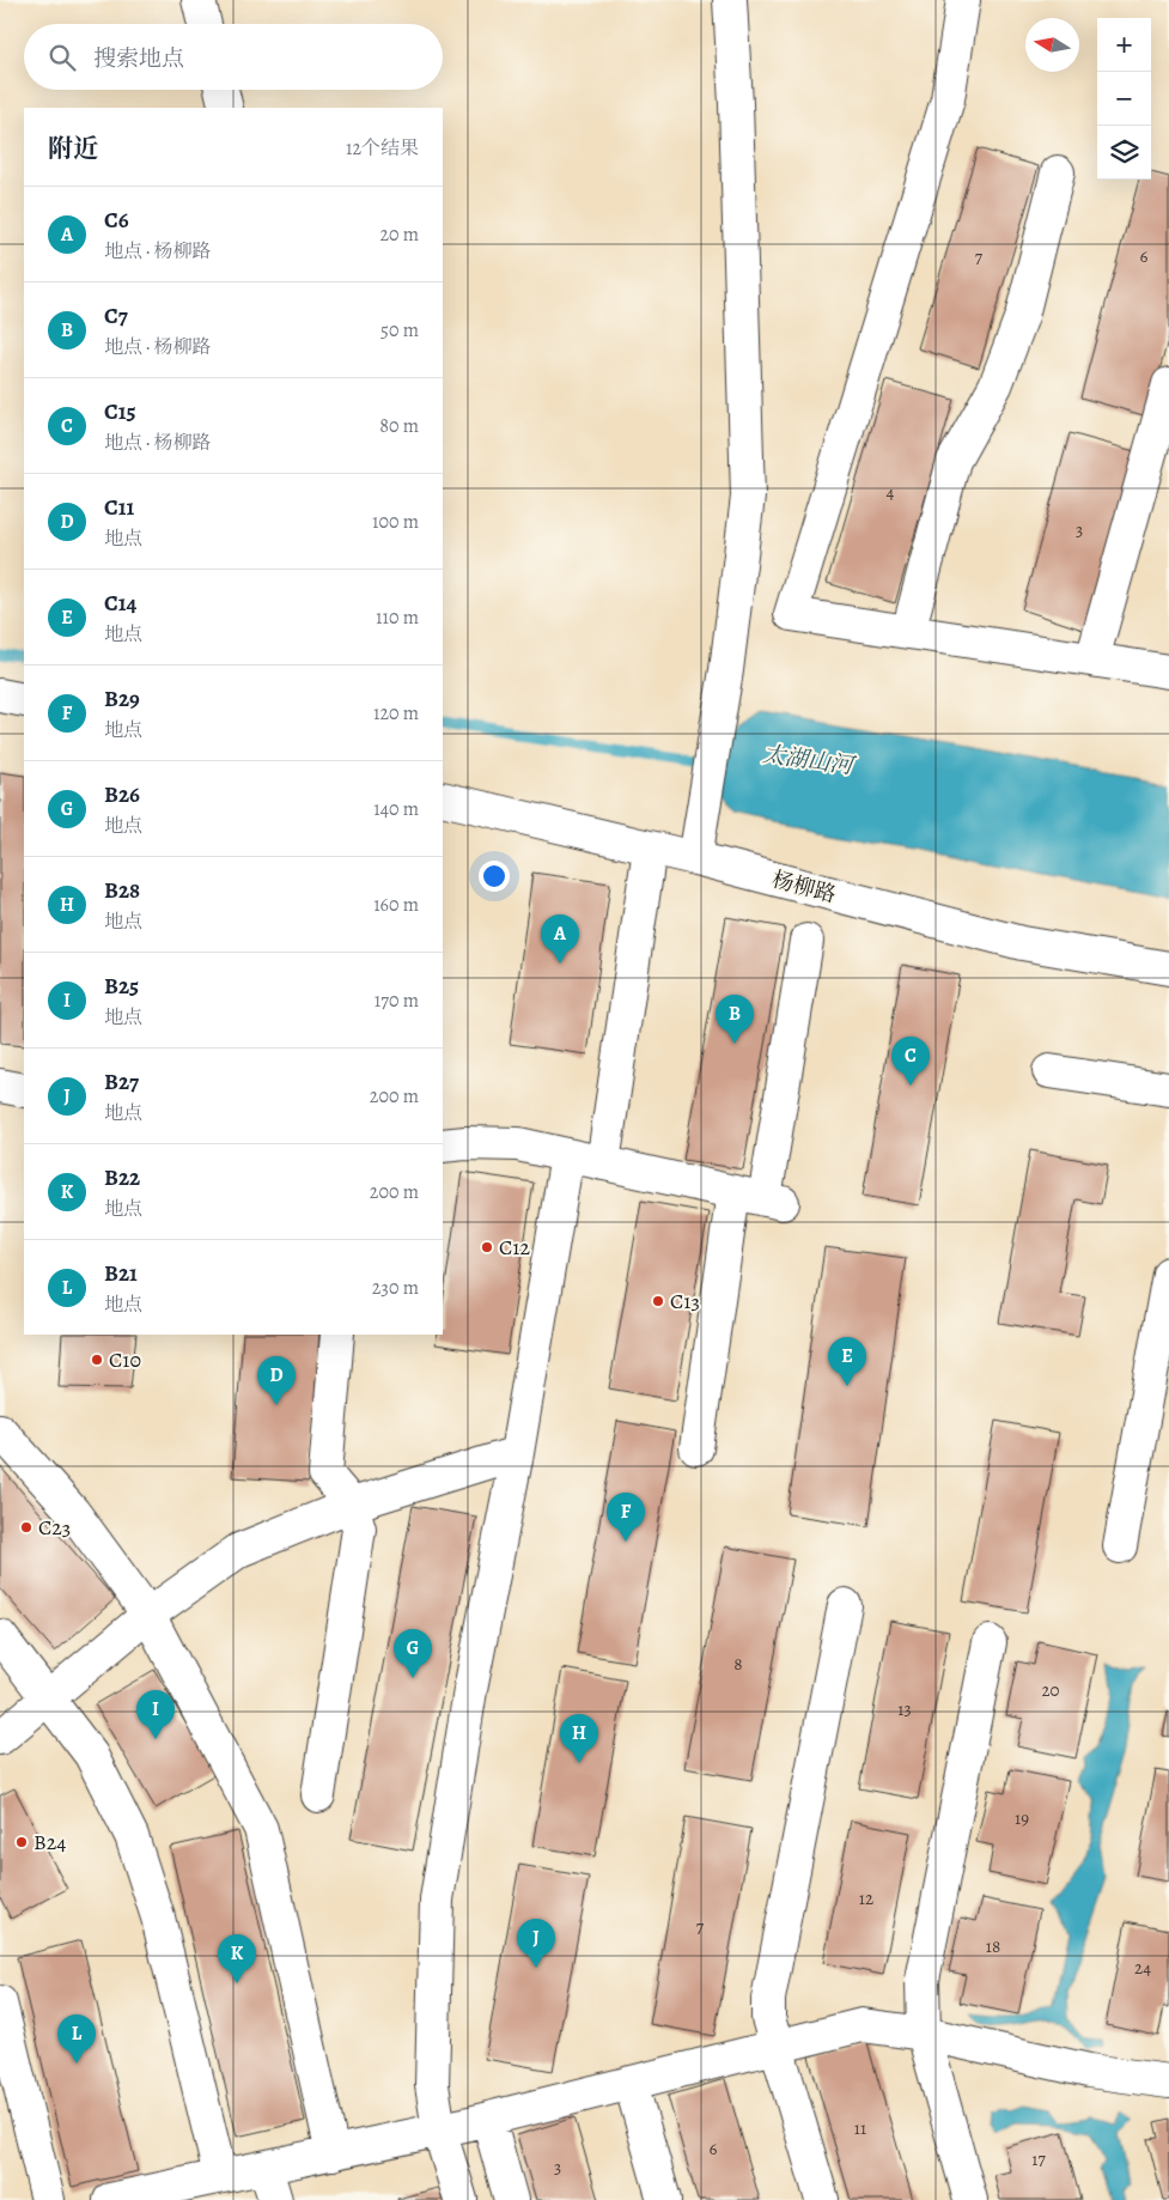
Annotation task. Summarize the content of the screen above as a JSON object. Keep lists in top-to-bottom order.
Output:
{
  "streets": {
    "street": ["杨柳路"]
  },
  "water": ["太湖山河"],
  "places": [
    "C12",
    "C13",
    "C10",
    "C23",
    "B24"
  ],
  "house_numbers": [
    "6",
    "7",
    "4",
    "3",
    "8",
    "20",
    "13",
    "19",
    "12",
    "7",
    "18",
    "24",
    "11",
    "6",
    "17",
    "3"
  ],
  "north": "left",
  "page": {
    "map_buttons": ["+", "−"],
    "search": "搜索地点",
    "heading": ["附近", "12个结果"],
    "list": [
      {
        "mark": "A",
        "name": "C6",
        "note": "地点 · 杨柳路",
        "value": "20 m"
      },
      {
        "mark": "B",
        "name": "C7",
        "note": "地点 · 杨柳路",
        "value": "50 m"
      },
      {
        "mark": "C",
        "name": "C15",
        "note": "地点 · 杨柳路",
        "value": "80 m"
      },
      {
        "mark": "D",
        "name": "C11",
        "note": "地点",
        "value": "100 m"
      },
      {
        "mark": "E",
        "name": "C14",
        "note": "地点",
        "value": "110 m"
      },
      {
        "mark": "F",
        "name": "B29",
        "note": "地点",
        "value": "120 m"
      },
      {
        "mark": "G",
        "name": "B26",
        "note": "地点",
        "value": "140 m"
      },
      {
        "mark": "H",
        "name": "B28",
        "note": "地点",
        "value": "160 m"
      },
      {
        "mark": "I",
        "name": "B25",
        "note": "地点",
        "value": "170 m"
      },
      {
        "mark": "J",
        "name": "B27",
        "note": "地点",
        "value": "200 m"
      },
      {
        "mark": "K",
        "name": "B22",
        "note": "地点",
        "value": "200 m"
      },
      {
        "mark": "L",
        "name": "B21",
        "note": "地点",
        "value": "230 m"
      }
    ],
    "pins": [
      "A",
      "B",
      "C",
      "E",
      "D",
      "F",
      "G",
      "I",
      "H",
      "J",
      "K",
      "L"
    ]
  }
}
